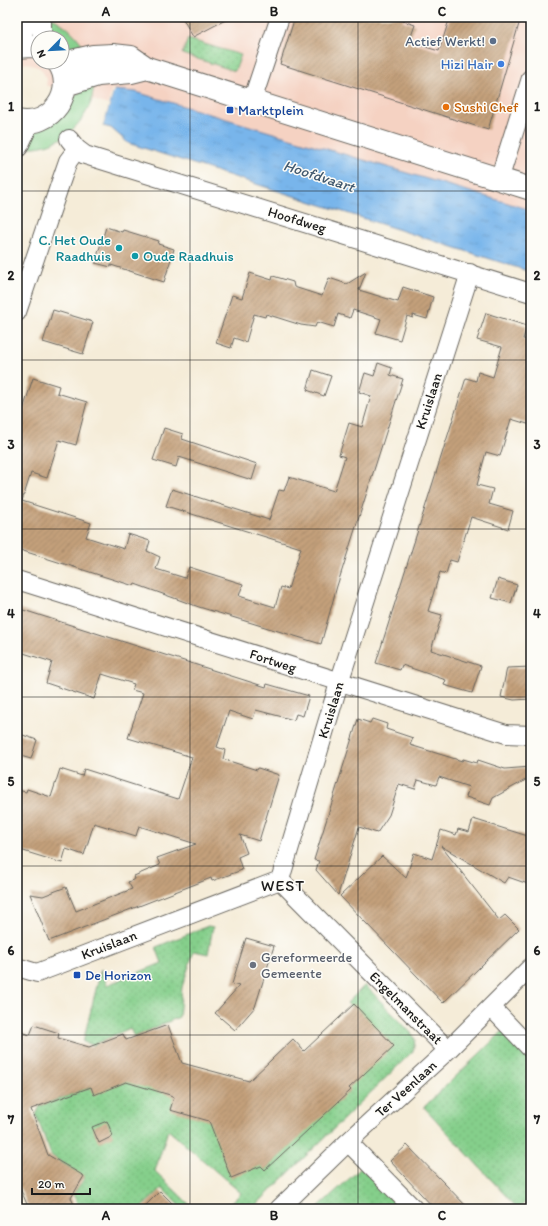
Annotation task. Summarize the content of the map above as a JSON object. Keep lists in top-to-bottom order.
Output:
{
  "streets": {
    "street": [
      "Hoofdweg",
      "Kruislaan",
      "Fortweg",
      "Engelmanstraat",
      "Ter Veenlaan"
    ]
  },
  "crossings": [
    ["Hoofdweg", "Kruislaan"],
    ["Kruislaan", "Fortweg"],
    ["Kruislaan", "Engelmanstraat"],
    ["Engelmanstraat", "Ter Veenlaan"]
  ],
  "districts": ["WEST"],
  "water": ["Hoofdvaart"],
  "places": {
    "other": [
      "Actief Werkt!",
      "Hizi Hair",
      "Sushi Chef",
      "C. Het Oude Raadhuis",
      "Oude Raadhuis",
      "Gereformeerde Gemeente"
    ],
    "transit": ["Marktplein", "De Horizon"]
  },
  "scale_bar": "20 m",
  "north": "bottom left",
  "grid": {
    "columns": ["A", "B", "C"],
    "rows": [
      "1",
      "2",
      "3",
      "4",
      "5",
      "6",
      "7"
    ]
  }
}
